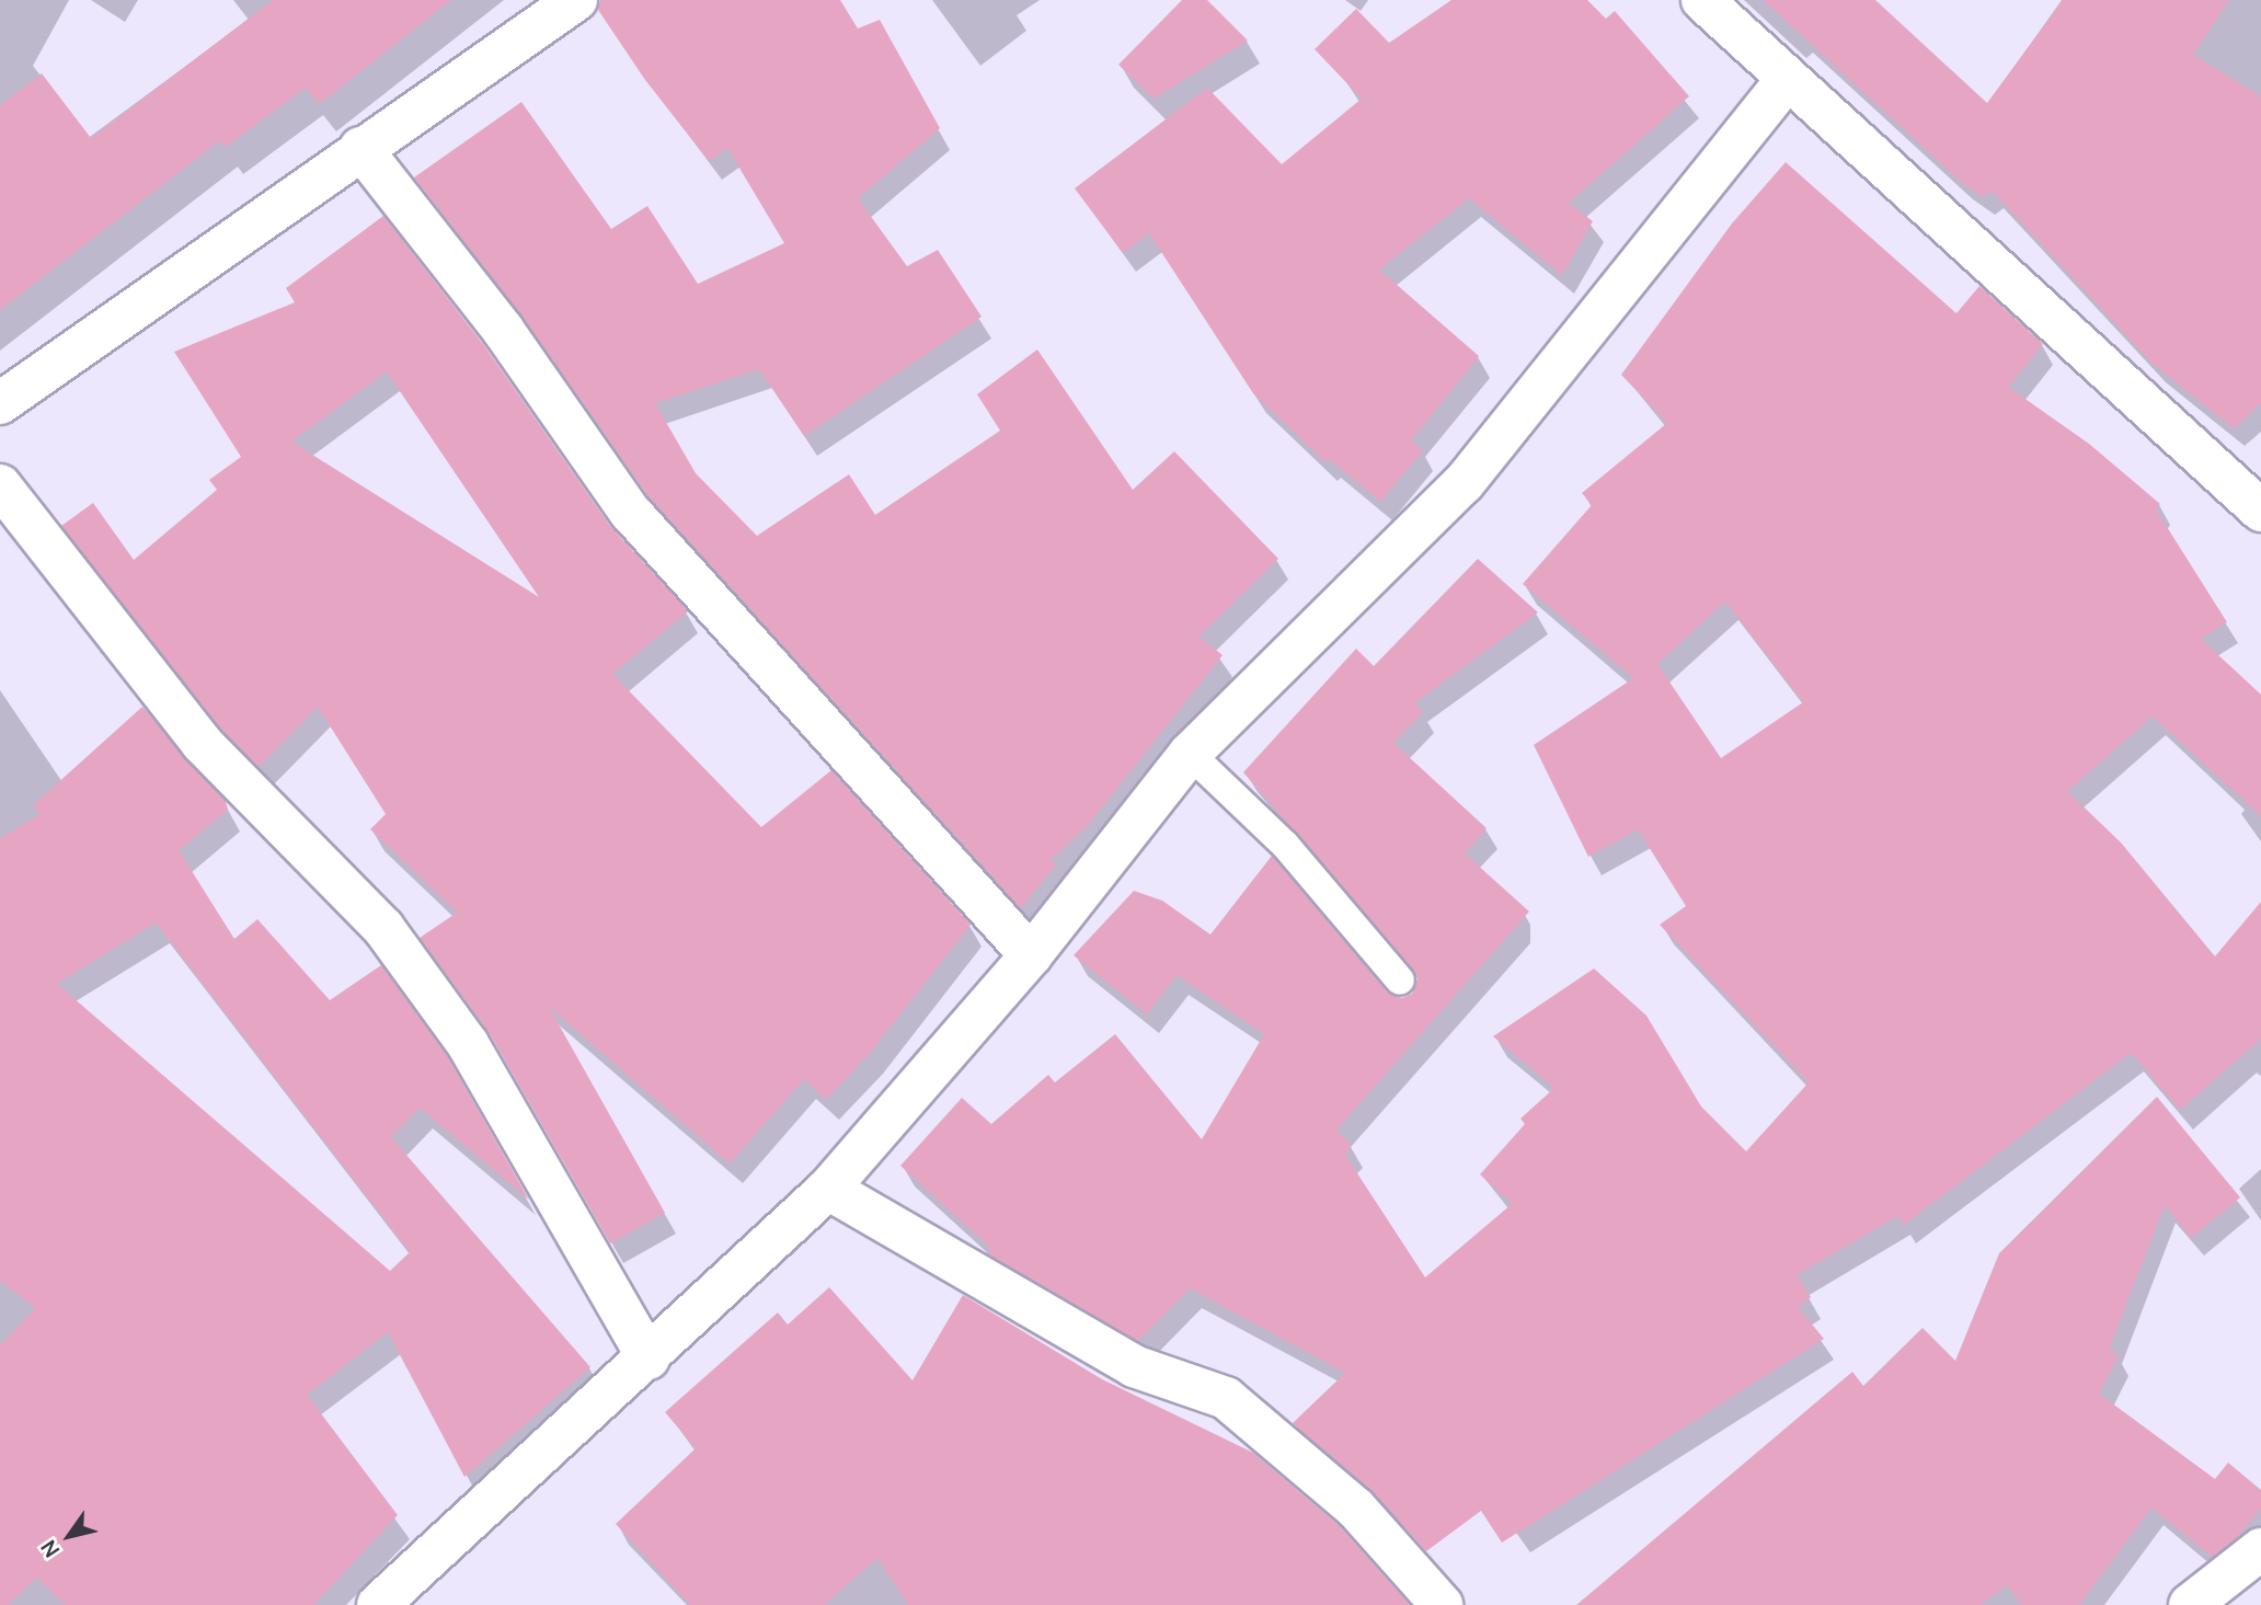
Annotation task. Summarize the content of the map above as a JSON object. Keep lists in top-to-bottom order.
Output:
{
  "north": "bottom left"
}
